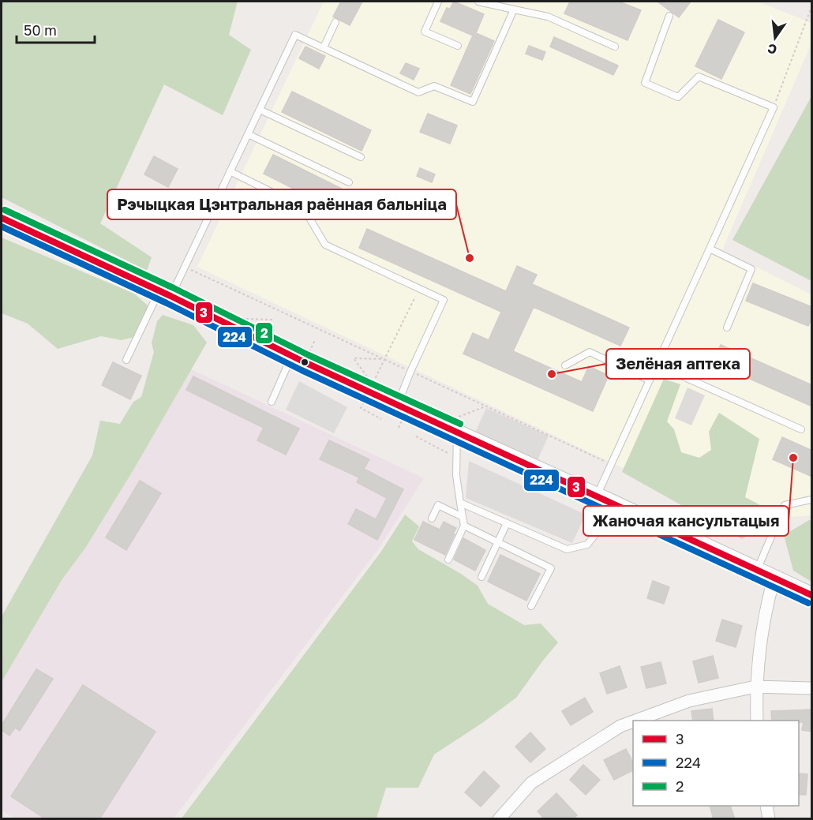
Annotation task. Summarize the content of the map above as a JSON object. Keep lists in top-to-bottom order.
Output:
{
  "places": ["Рэчыцкая Цэнтральная раённая бальніца", "Зелёная аптека", "Жаночая кансультацыя"],
  "lines": ["transit line 2", "transit line 3", "transit line 224"],
  "legend": ["3", "224", "2"],
  "scale_bar": "50 m",
  "north": "bottom"
}
